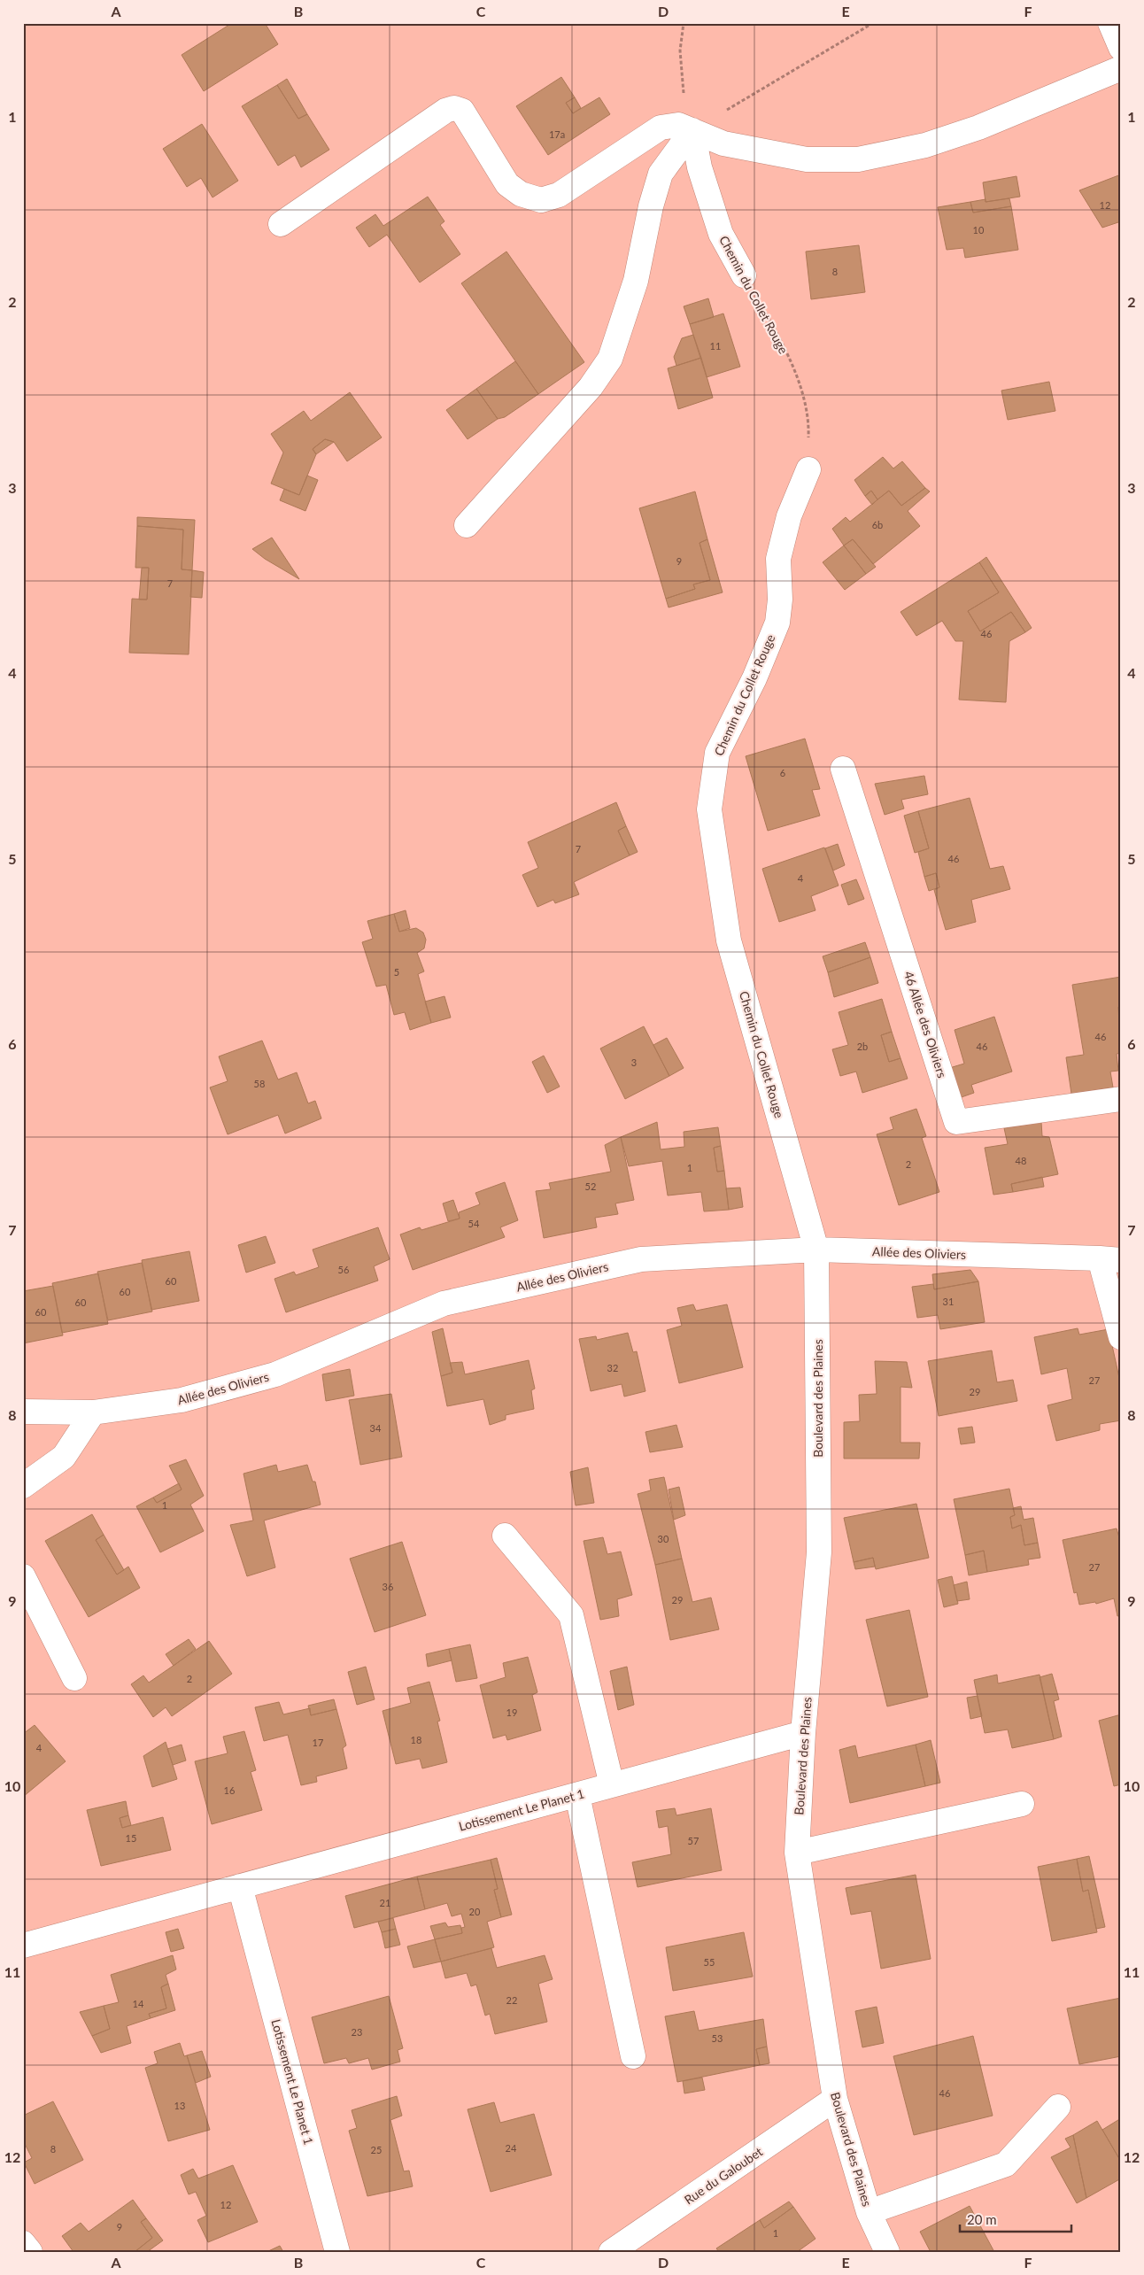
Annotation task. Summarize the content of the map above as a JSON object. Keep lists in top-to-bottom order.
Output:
{
  "streets": {
    "street": [
      "Chemin du Collet Rouge",
      "46 Allée des Oliviers",
      "Allée des Oliviers",
      "Boulevard des Plaines",
      "Lotissement Le Planet 1",
      "Rue du Galoubet"
    ]
  },
  "crossings": [
    ["Chemin du Collet Rouge", "Allée des Oliviers"],
    ["Chemin du Collet Rouge", "Boulevard des Plaines"],
    ["Allée des Oliviers", "Boulevard des Plaines"],
    ["Boulevard des Plaines", "Lotissement Le Planet 1"],
    ["Boulevard des Plaines", "Rue du Galoubet"]
  ],
  "house_numbers": [
    "17a",
    "12",
    "10",
    "8",
    "11",
    "6b",
    "9",
    "7",
    "46",
    "6",
    "7",
    "46",
    "4",
    "5",
    "46",
    "2b",
    "46",
    "3",
    "58",
    "48",
    "2",
    "1",
    "52",
    "54",
    "56",
    "60",
    "60",
    "31",
    "60",
    "60",
    "32",
    "27",
    "29",
    "34",
    "1",
    "30",
    "27",
    "36",
    "29",
    "2",
    "19",
    "18",
    "17",
    "4",
    "16",
    "15",
    "57",
    "21",
    "20",
    "55",
    "22",
    "14",
    "23",
    "53",
    "46",
    "13",
    "24",
    "8",
    "25",
    "12",
    "9",
    "1"
  ],
  "scale_bar": "20 m",
  "grid": {
    "columns": [
      "A",
      "B",
      "C",
      "D",
      "E",
      "F"
    ],
    "rows": [
      "1",
      "2",
      "3",
      "4",
      "5",
      "6",
      "7",
      "8",
      "9",
      "10",
      "11",
      "12"
    ]
  }
}
